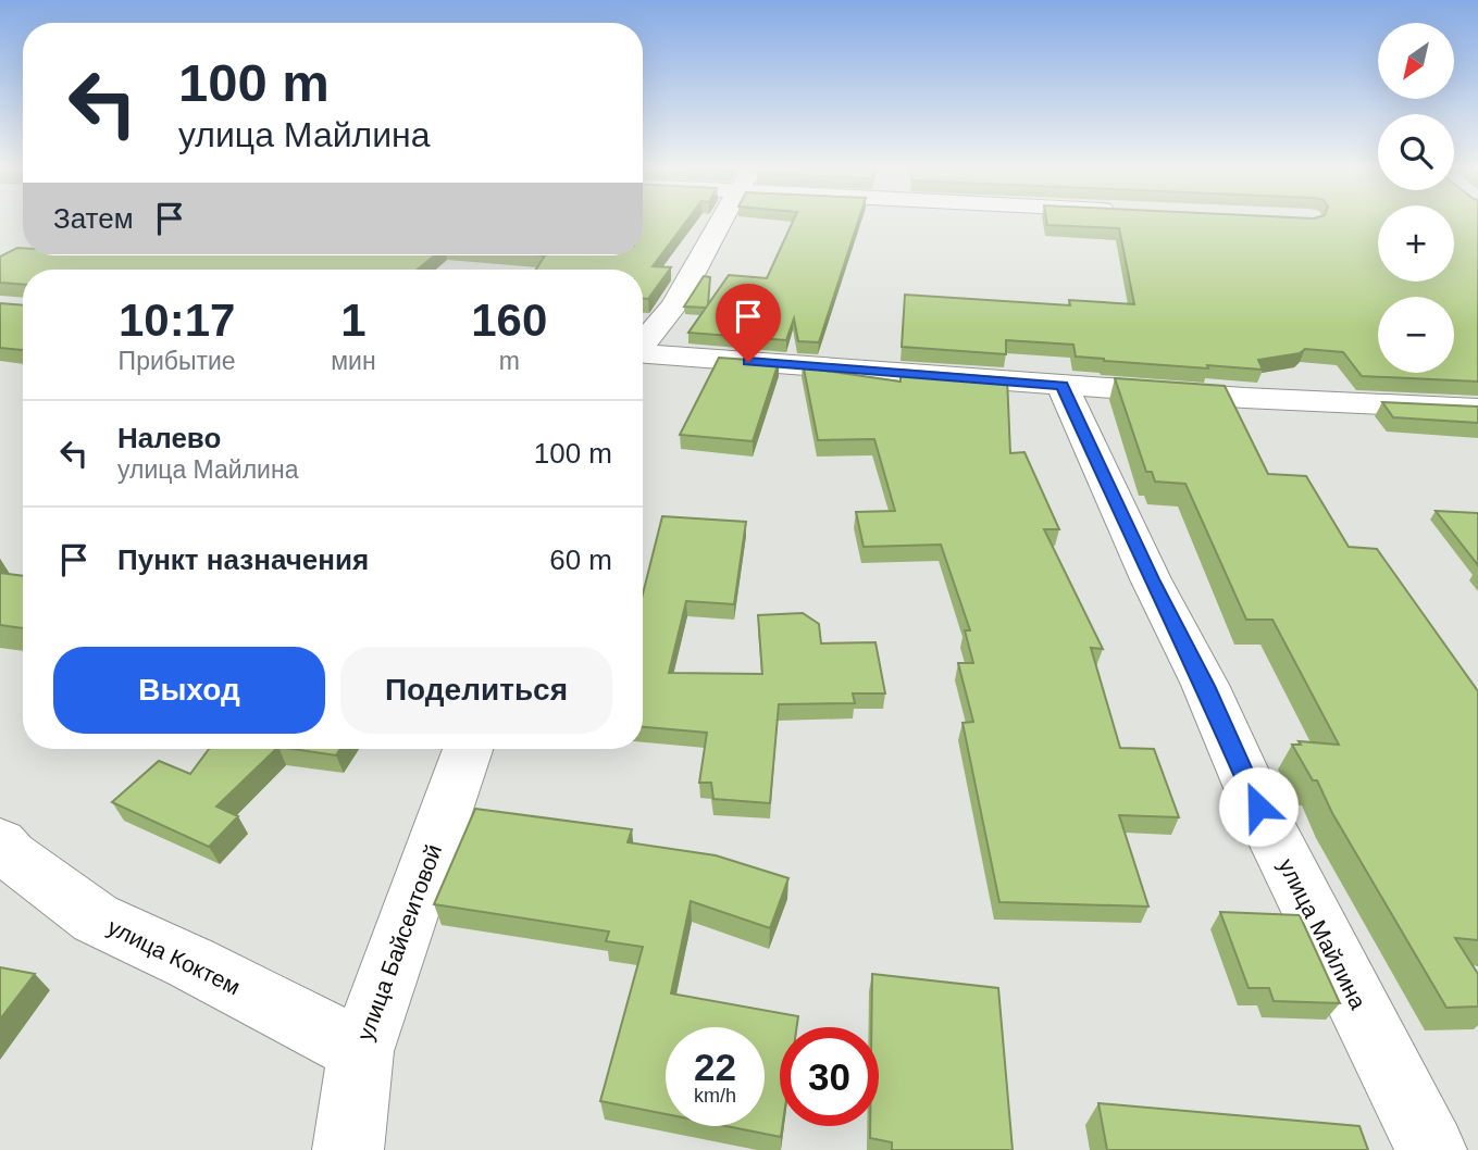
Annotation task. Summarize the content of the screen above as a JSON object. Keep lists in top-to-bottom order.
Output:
{
  "streets": {
    "street": ["улица Майлина", "улица Байсеитовой", "улица Коктем"]
  },
  "crossings": [
    ["улица Байсеитовой", "улица Коктем"]
  ],
  "north": "bottom left",
  "page": {
    "map_buttons": ["+", "−"],
    "turn": ["100 m", "улица Майлина"],
    "then": "Затем",
    "eta": [
      "10:17",
      "Прибытие",
      "1",
      "мин",
      "160",
      "m"
    ],
    "list": [
      {
        "name": "Налево",
        "note": "улица Майлина",
        "value": "100 m"
      },
      {
        "name": "Пункт назначения",
        "value": "60 m"
      }
    ],
    "buttons": ["Выход", "Поделиться"],
    "speed": "22 km/h",
    "limit": "30"
  }
}
